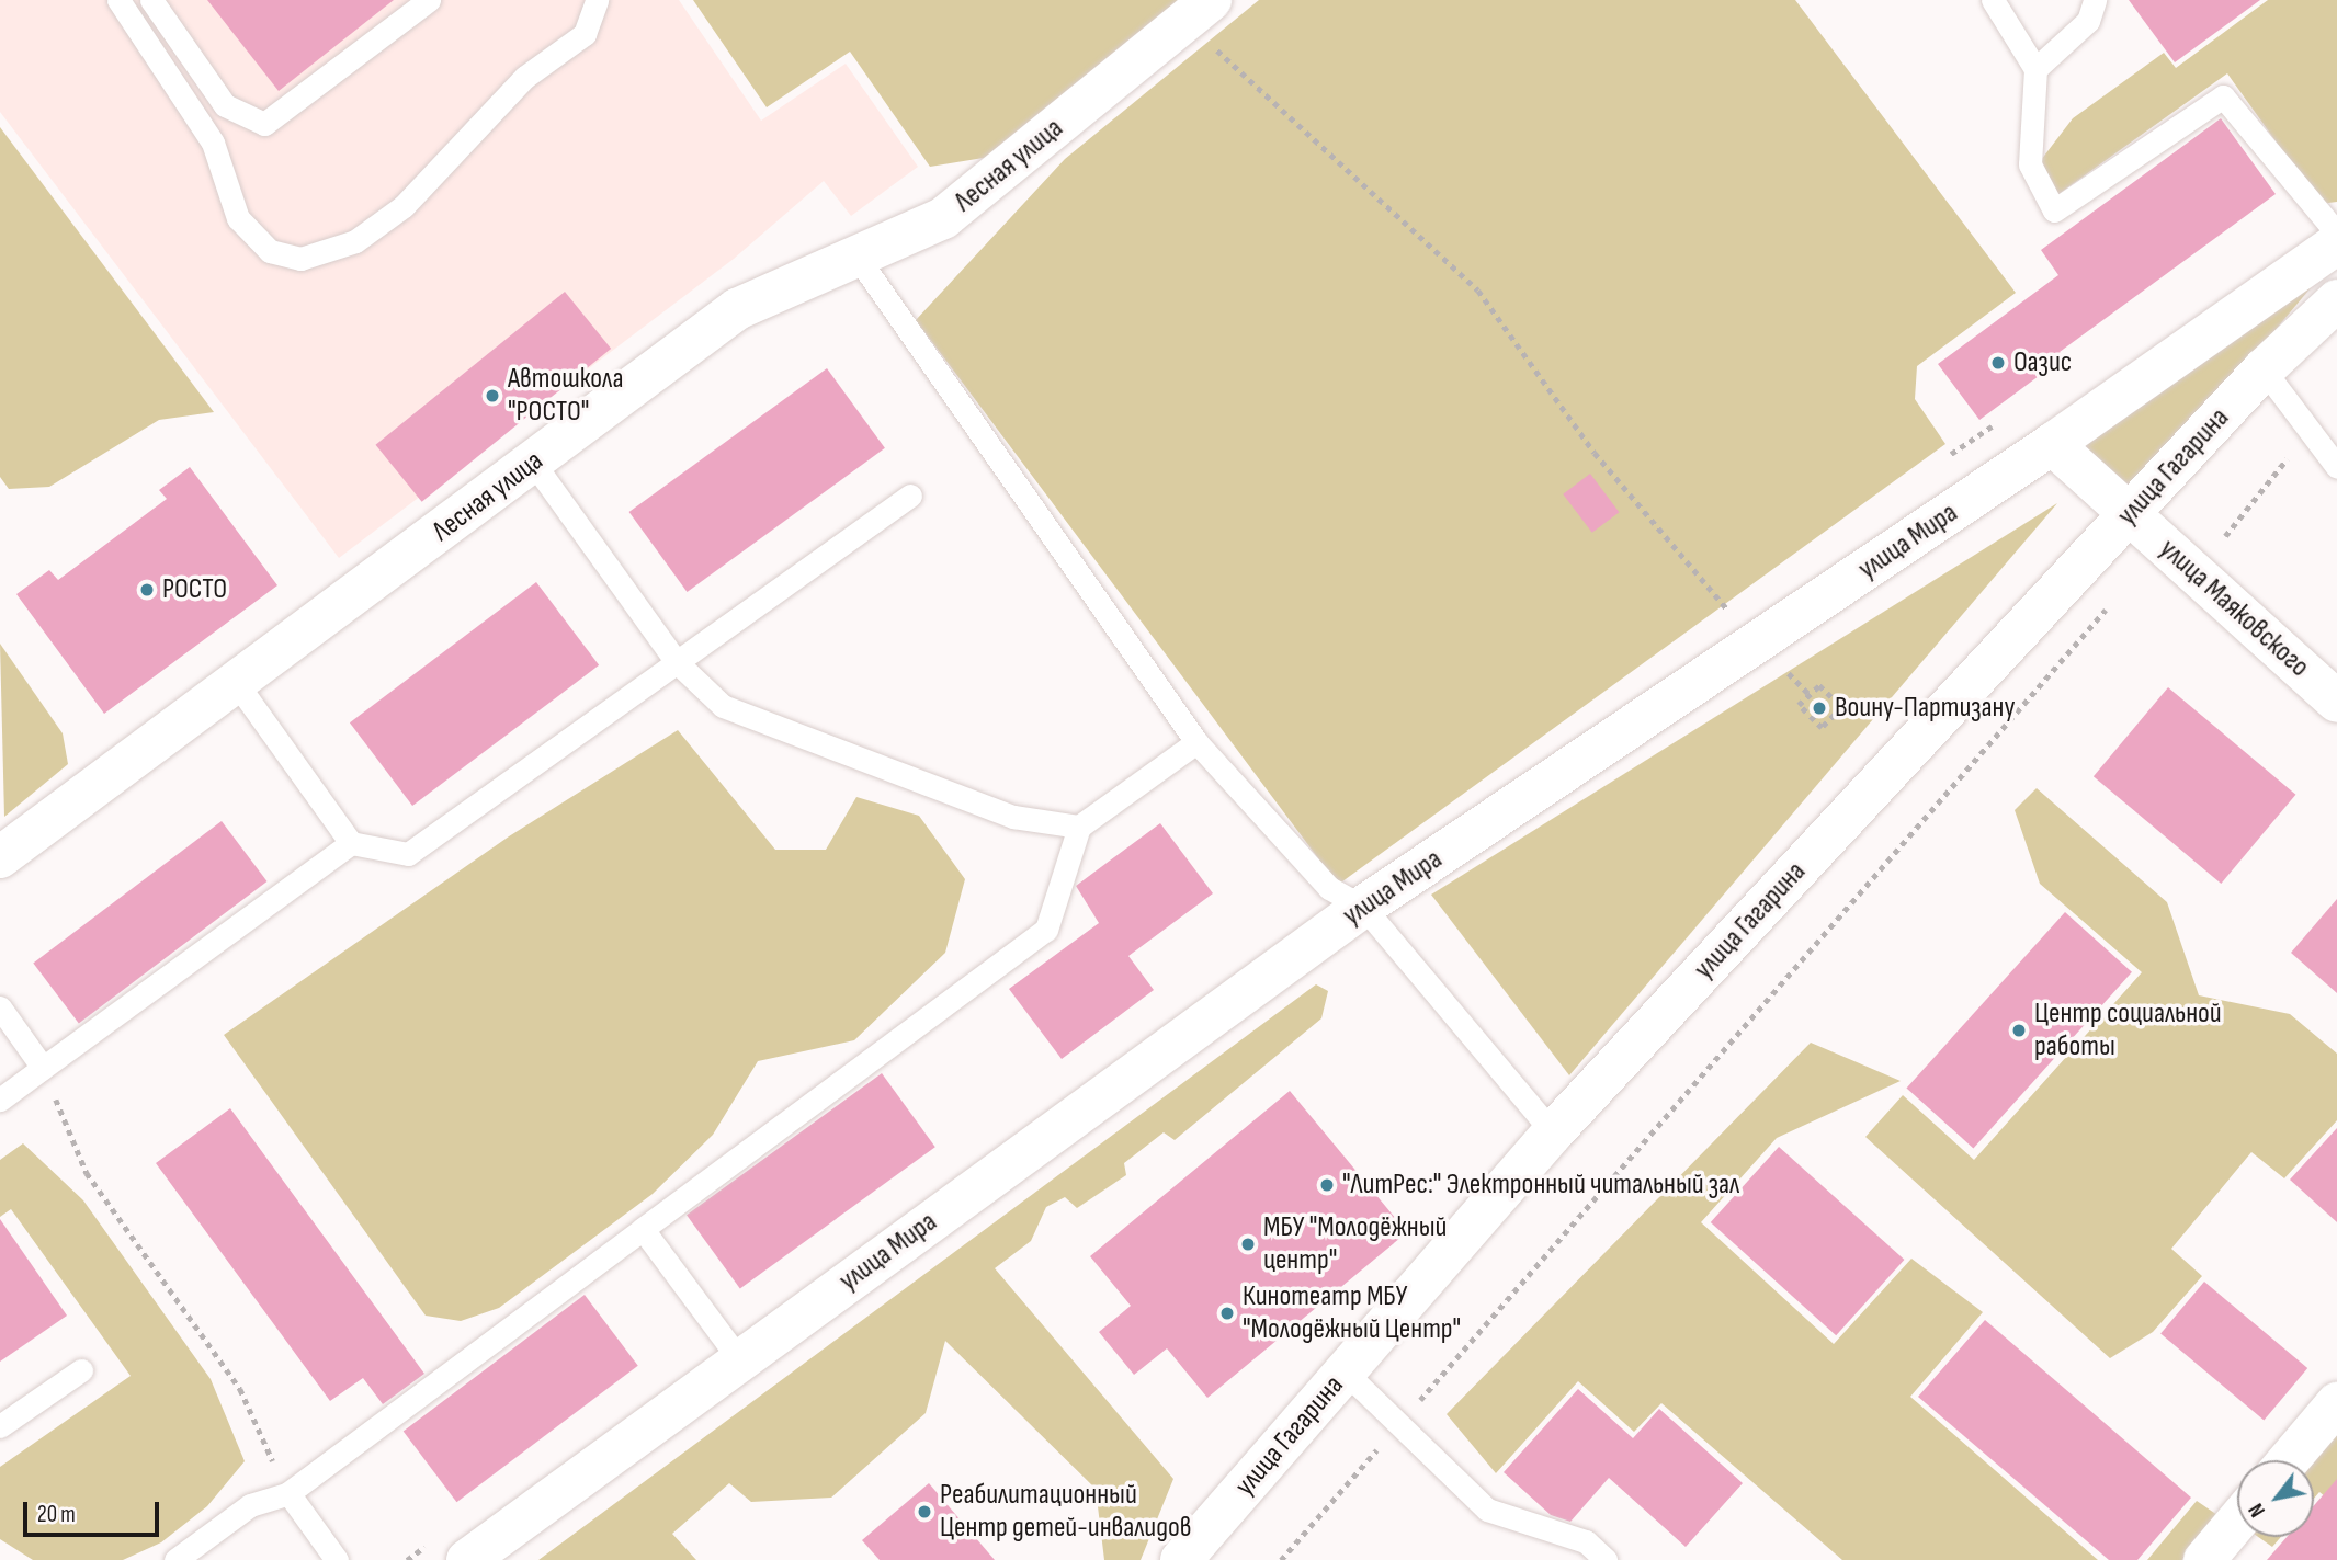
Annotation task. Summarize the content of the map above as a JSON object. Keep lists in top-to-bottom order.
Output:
{
  "streets": {
    "street": [
      "Лесная улица",
      "улица Гагарина",
      "улица Мира",
      "улица Маяковского"
    ]
  },
  "crossings": [
    ["улица Гагарина", "улица Маяковского"],
    ["улица Мира", "улица Маяковского"]
  ],
  "places": [
    "Оазис",
    "Автошкола \"РОСТО\"",
    "РОСТО",
    "Воину-Партизану",
    "Центр социальной работы",
    "\"ЛитРес:\" Электронный читальный зал",
    "МБУ \"Молодёжный центр\"",
    "Кинотеатр МБУ \"Молодёжный Центр\"",
    "Реабилитационный Центр детей-инвалидов"
  ],
  "scale_bar": "20 m",
  "north": "bottom left"
}
